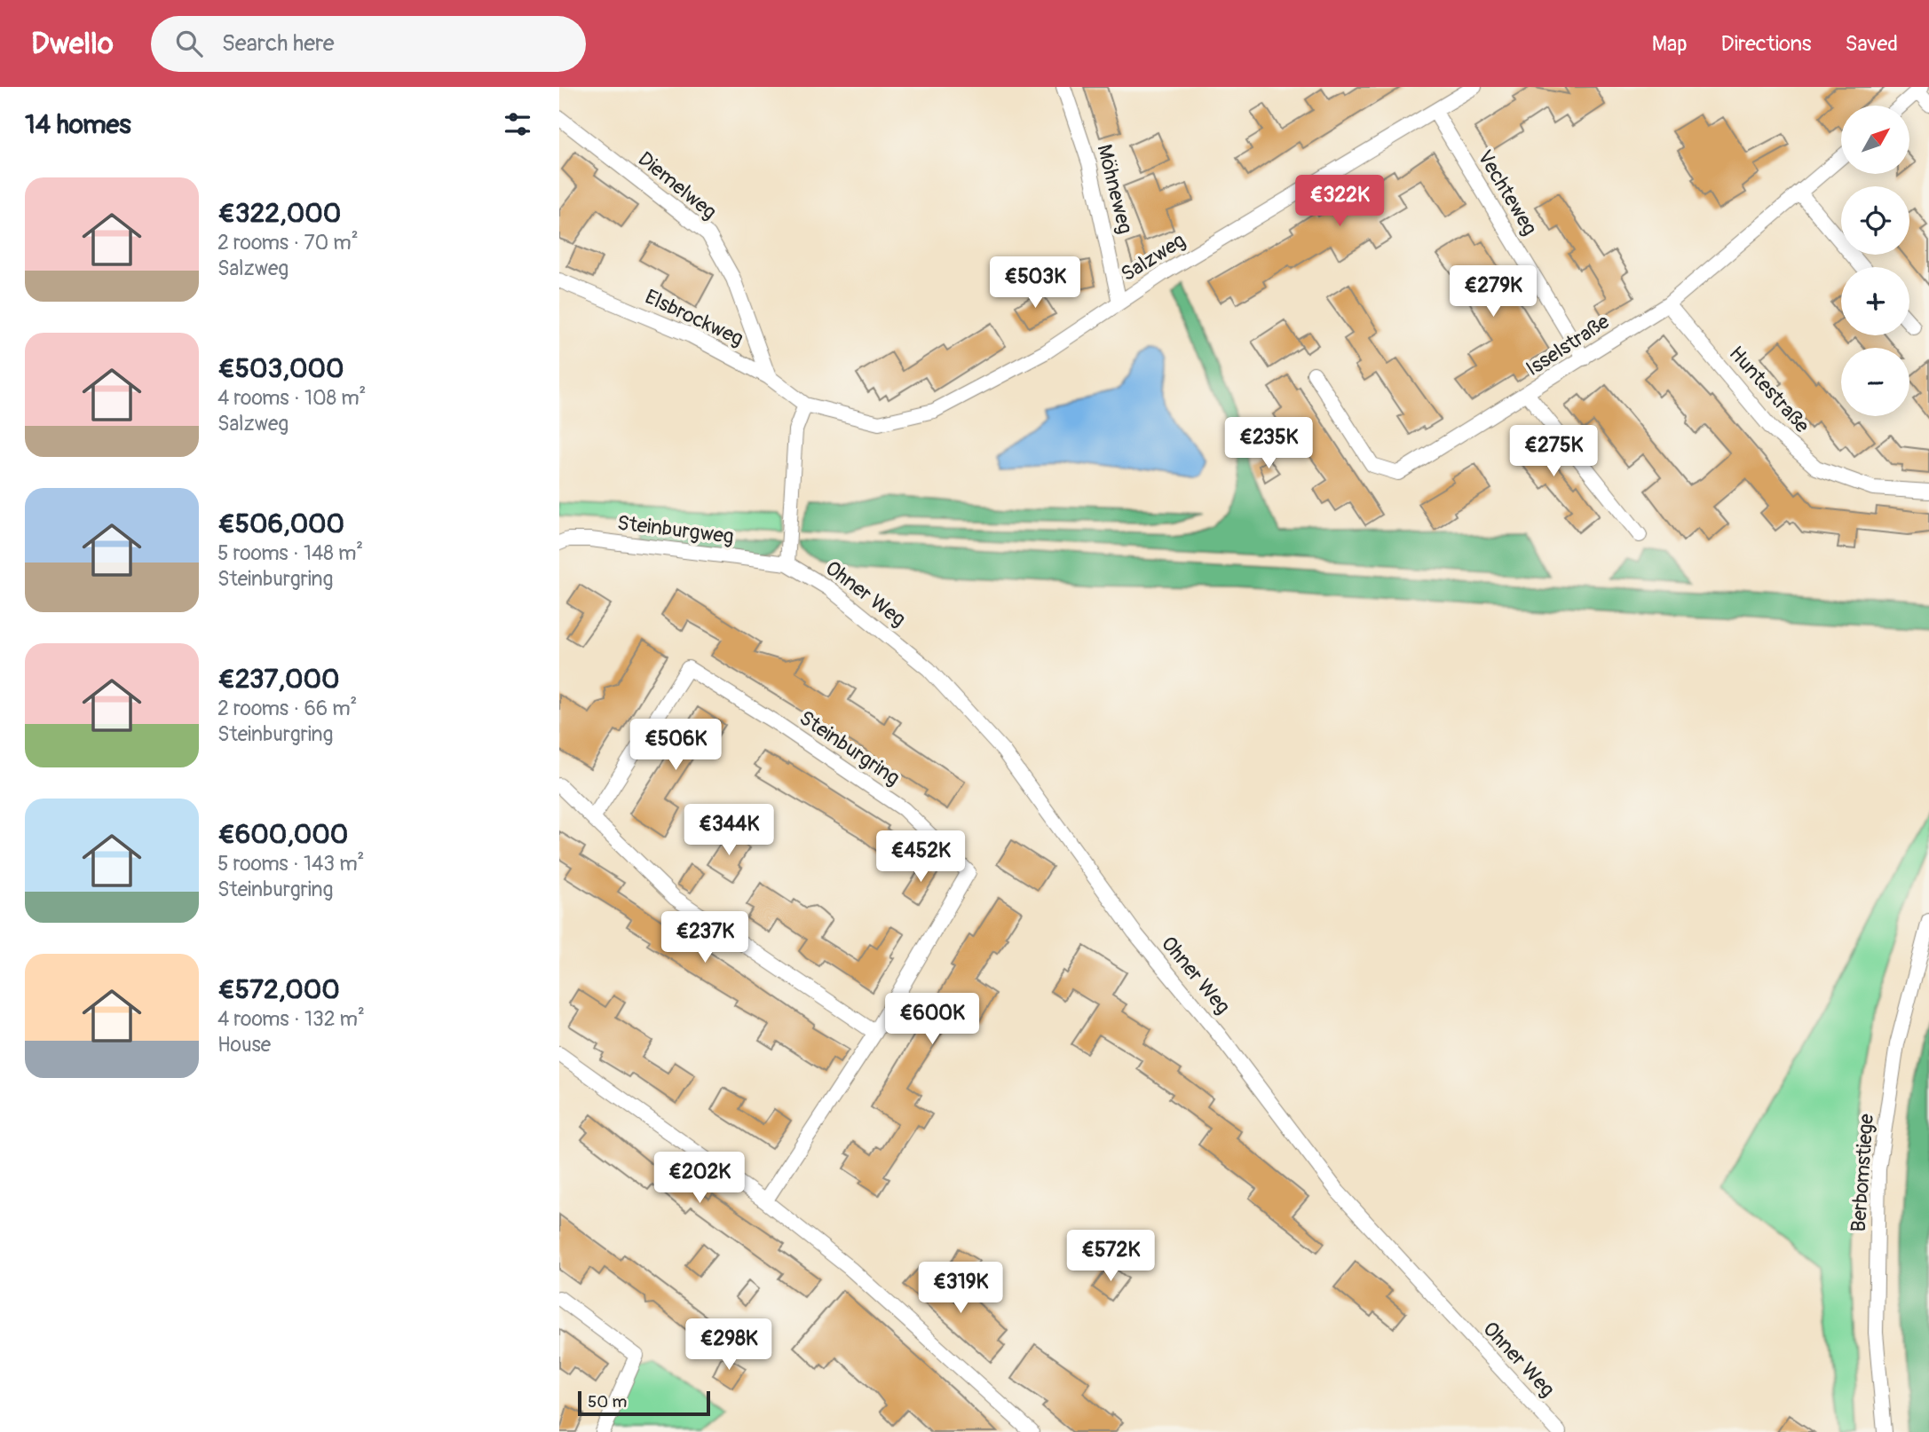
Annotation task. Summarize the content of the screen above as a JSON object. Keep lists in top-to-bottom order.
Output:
{
  "streets": {
    "street": [
      "Diemelweg",
      "Möhneweg",
      "Vechteweg",
      "Salzweg",
      "Elsbrockweg",
      "Isselstraße",
      "Huntestraße",
      "Steinburgweg",
      "Ohner Weg",
      "Steinburgring",
      "Berbomstiege"
    ]
  },
  "crossings": [
    ["Diemelweg", "Elsbrockweg"],
    ["Möhneweg", "Salzweg"],
    ["Vechteweg", "Salzweg"],
    ["Vechteweg", "Isselstraße"],
    ["Salzweg", "Elsbrockweg"],
    ["Isselstraße", "Huntestraße"],
    ["Steinburgweg", "Ohner Weg"]
  ],
  "scale_bar": "50 m",
  "north": "top right",
  "page": {
    "header": "Dwello",
    "search": "Search here",
    "nav": ["Map", "Directions", "Saved"],
    "heading": "14 homes",
    "map_buttons": ["+", "−"],
    "list": [
      {
        "name": "€322,000",
        "note": "2 rooms · 70 m² · Salzweg"
      },
      {
        "name": "€503,000",
        "note": "4 rooms · 108 m² · Salzweg"
      },
      {
        "name": "€506,000",
        "note": "5 rooms · 148 m² · Steinburgring"
      },
      {
        "name": "€237,000",
        "note": "2 rooms · 66 m² · Steinburgring"
      },
      {
        "name": "€600,000",
        "note": "5 rooms · 143 m² · Steinburgring"
      },
      {
        "name": "€572,000",
        "note": "4 rooms · 132 m² · House"
      }
    ],
    "price": [
      "€322K",
      "€503K",
      "€279K",
      "€235K",
      "€275K",
      "€506K",
      "€344K",
      "€452K",
      "€237K",
      "€600K",
      "€202K",
      "€572K",
      "€319K",
      "€298K"
    ],
    "scale": "50 m"
  }
}
